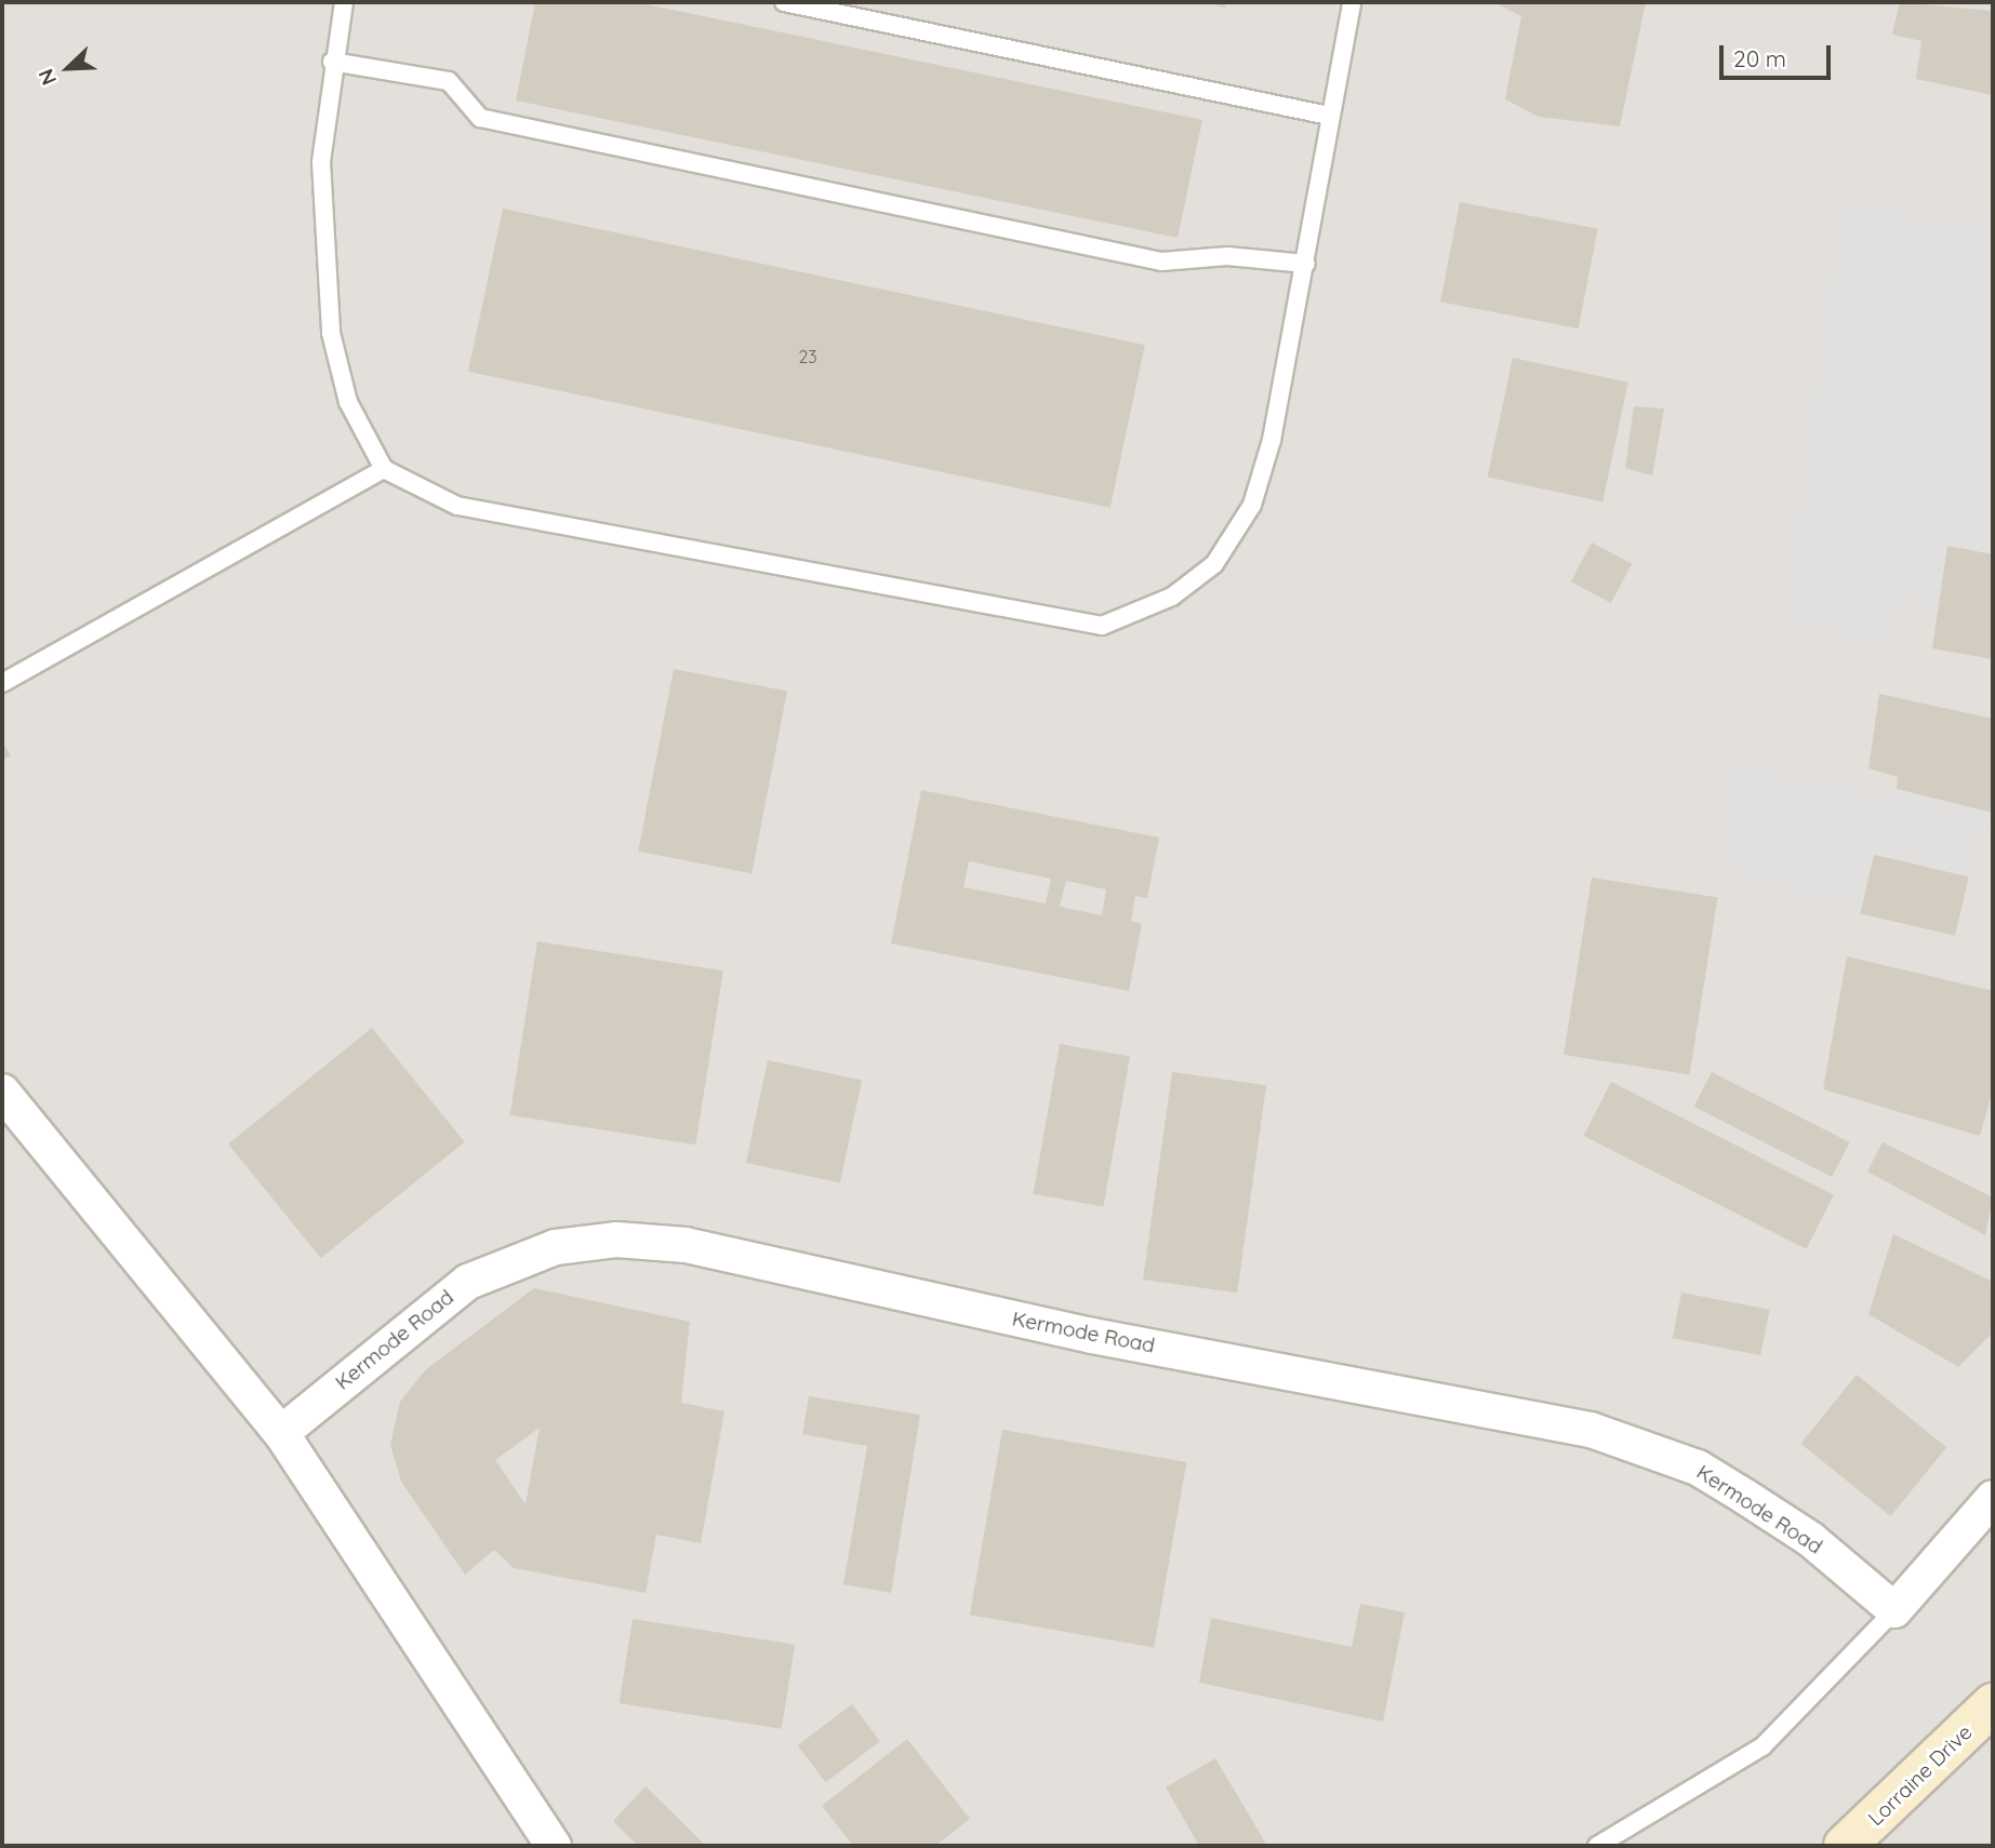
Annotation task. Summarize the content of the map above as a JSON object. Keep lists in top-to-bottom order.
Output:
{
  "streets": {
    "street": ["Kermode Road", "Lorraine Drive"]
  },
  "house_numbers": ["23"],
  "scale_bar": "20 m",
  "north": "bottom left"
}
